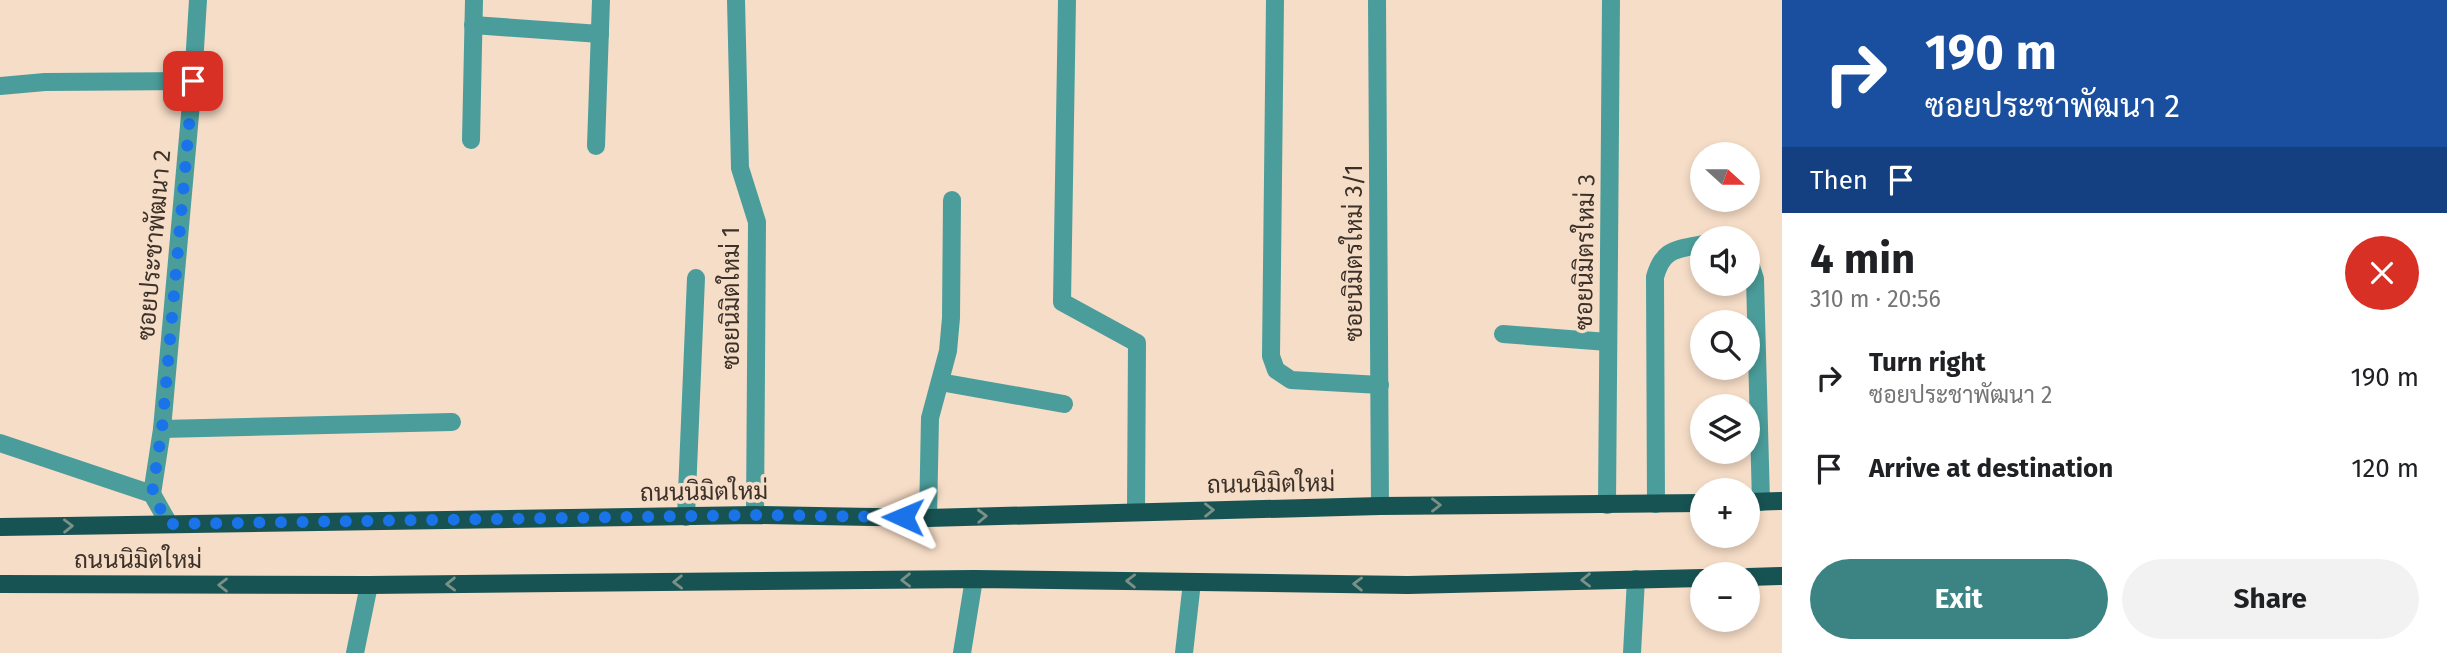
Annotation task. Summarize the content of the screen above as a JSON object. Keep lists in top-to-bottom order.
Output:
{
  "streets": {
    "main road": ["ถนนนิมิตใหม่"],
    "street": [
      "ซอยประชาพัฒนา 2",
      "ซอยนิมิตรใหม่ 3",
      "ซอยนิมิตรใหม่ 3/1",
      "ซอยนิมิตใหม่ 1"
    ]
  },
  "crossings": [
    ["ซอยนิมิตรใหม่ 3", "ถนนนิมิตใหม่"],
    ["ซอยนิมิตรใหม่ 3/1", "ถนนนิมิตใหม่"],
    ["ซอยนิมิตใหม่ 1", "ถนนนิมิตใหม่"]
  ],
  "north": "right",
  "page": {
    "turn": ["190 m", "ซอยประชาพัฒนา 2"],
    "map_buttons": ["+", "−"],
    "then": "Then",
    "heading": ["4 min", "310 m · 20:56"],
    "list": [
      {
        "name": "Turn right",
        "note": "ซอยประชาพัฒนา 2",
        "value": "190 m"
      },
      {
        "name": "Arrive at destination",
        "value": "120 m"
      }
    ],
    "buttons": ["Exit", "Share"]
  }
}
